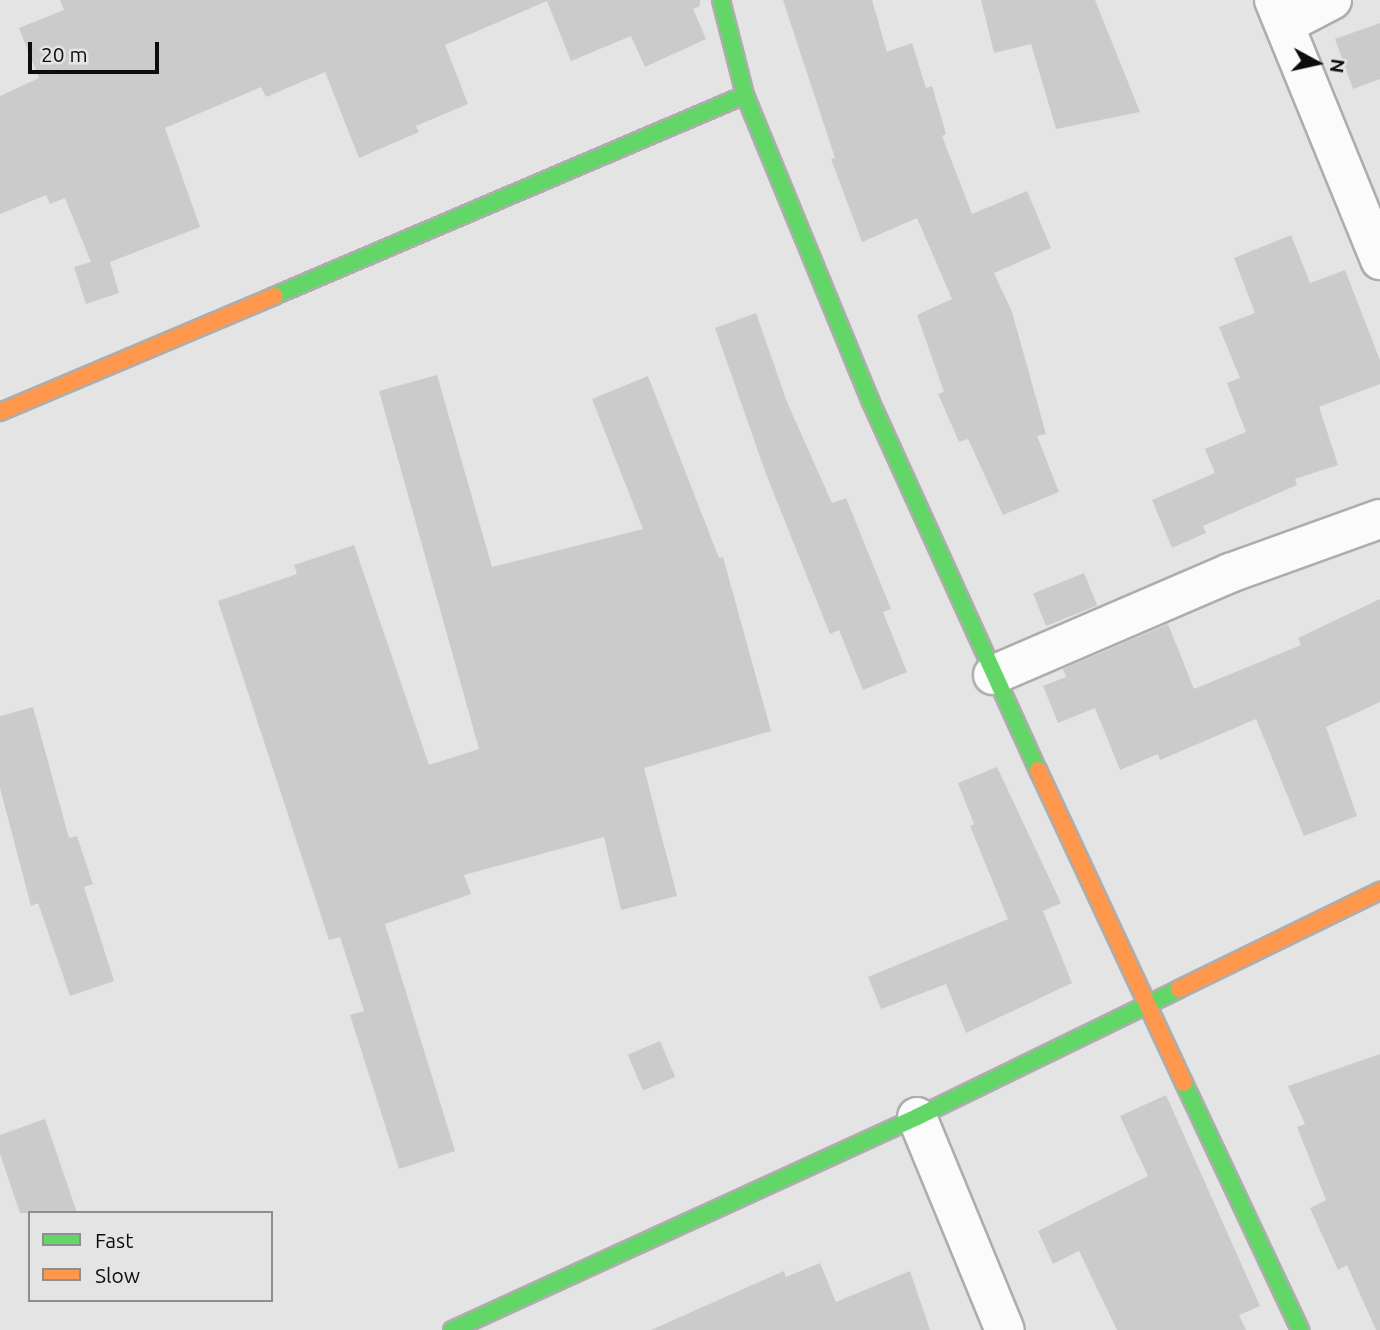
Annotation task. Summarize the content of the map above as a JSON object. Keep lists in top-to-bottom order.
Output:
{
  "legend": ["Fast", "Slow"],
  "scale_bar": "20 m",
  "north": "right"
}
